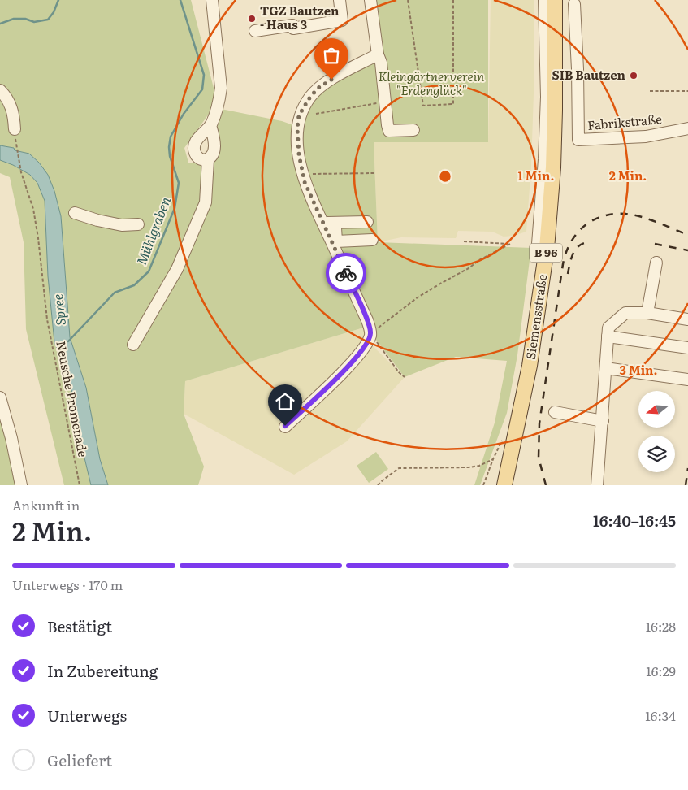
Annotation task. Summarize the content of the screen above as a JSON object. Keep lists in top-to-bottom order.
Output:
{
  "streets": {
    "main road": ["B 96", "Siemensstraße"],
    "street": ["Fabrikstraße"],
    "path": ["Neusche Promenade"]
  },
  "water": ["Mühlgraben", "Spree"],
  "parks": ["Kleingärtnerverein \"Erdenglück\""],
  "places": ["TGZ Bautzen - Haus 3", "SIB Bautzen"],
  "north": "left",
  "page": {
    "heading": ["2 Min.", "Ankunft in", "16:40–16:45"],
    "bar": "Unterwegs · 170 m",
    "list": [
      ["Bestätigt", "16:28"],
      ["In Zubereitung", "16:29"],
      ["Unterwegs", "16:34"],
      "Geliefert"
    ]
  },
  "rings": ["1 Min.", "2 Min.", "3 Min."]
}
